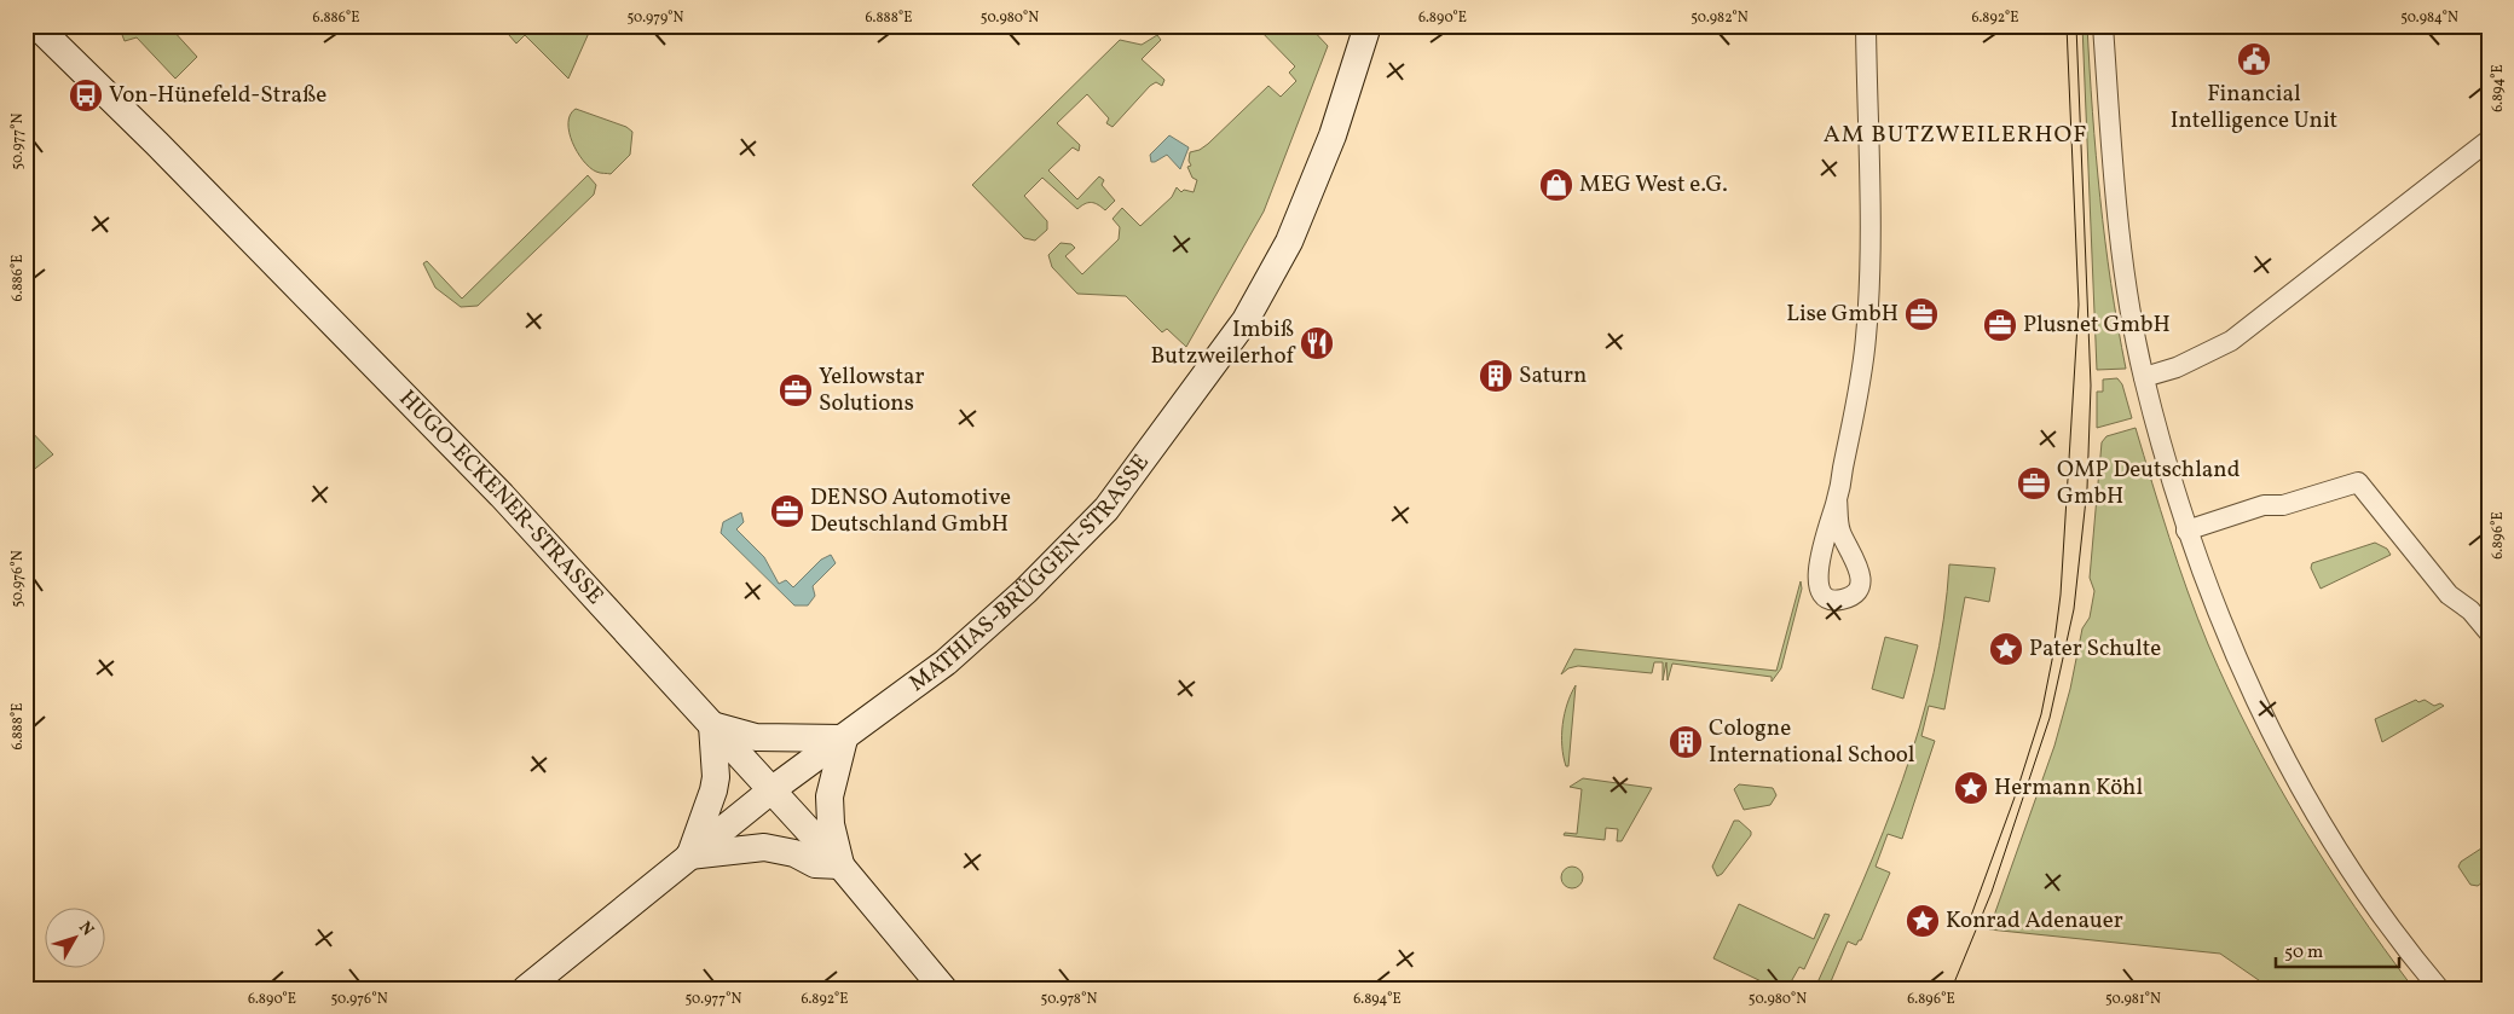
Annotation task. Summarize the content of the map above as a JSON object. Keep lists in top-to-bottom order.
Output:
{
  "streets": {
    "street": ["HUGO-ECKENER-STRASSE", "MATHIAS-BRÜGGEN-STRASSE"]
  },
  "crossings": [
    ["HUGO-ECKENER-STRASSE", "MATHIAS-BRÜGGEN-STRASSE"]
  ],
  "districts": ["AM BUTZWEILERHOF"],
  "places": {
    "public building": ["Financial Intelligence Unit"],
    "bus stop": ["Von-Hünefeld-Straße"],
    "shop": ["MEG West e.G."],
    "office": [
      "Lise GmbH",
      "Plusnet GmbH",
      "Yellowstar Solutions",
      "OMP Deutschland GmbH",
      "DENSO Automotive Deutschland GmbH"
    ],
    "restaurant": ["Imbiß Butzweilerhof"],
    "building": ["Saturn", "Cologne International School"],
    "place": ["Pater Schulte", "Hermann Köhl", "Konrad Adenauer"]
  },
  "scale_bar": "50 m",
  "north": "top right",
  "coordinates": [
    "6.886°E",
    "50.979°N",
    "6.888°E",
    "50.980°N",
    "6.890°E",
    "50.982°N",
    "6.892°E",
    "50.984°N",
    "6.894°E",
    "50.977°N",
    "6.896°E",
    "50.976°N",
    "50.978°N",
    "50.981°N"
  ]
}
